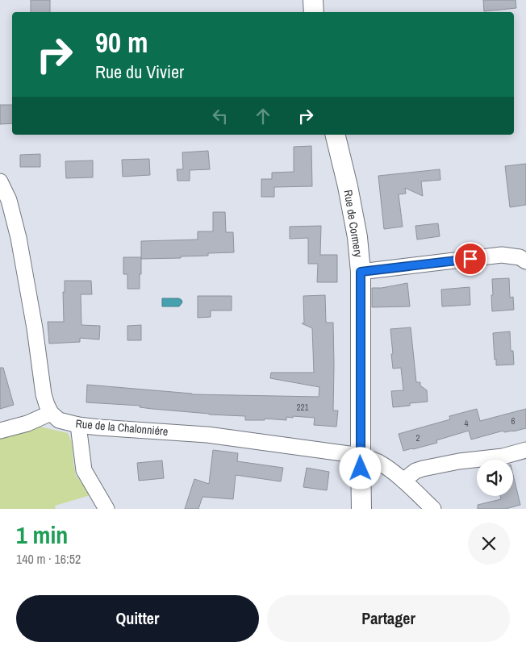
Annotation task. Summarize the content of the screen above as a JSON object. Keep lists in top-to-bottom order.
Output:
{
  "streets": {
    "main road": ["Rue de Cormery"],
    "street": ["Rue de la Chalonniére"]
  },
  "crossings": [
    ["Rue de Cormery", "Rue de la Chalonniére"]
  ],
  "house_numbers": [
    "221",
    "6",
    "4",
    "2"
  ],
  "page": {
    "turn": ["90 m", "Rue du Vivier"],
    "heading": ["1 min", "140 m · 16:52"],
    "buttons": ["Quitter", "Partager"]
  }
}
